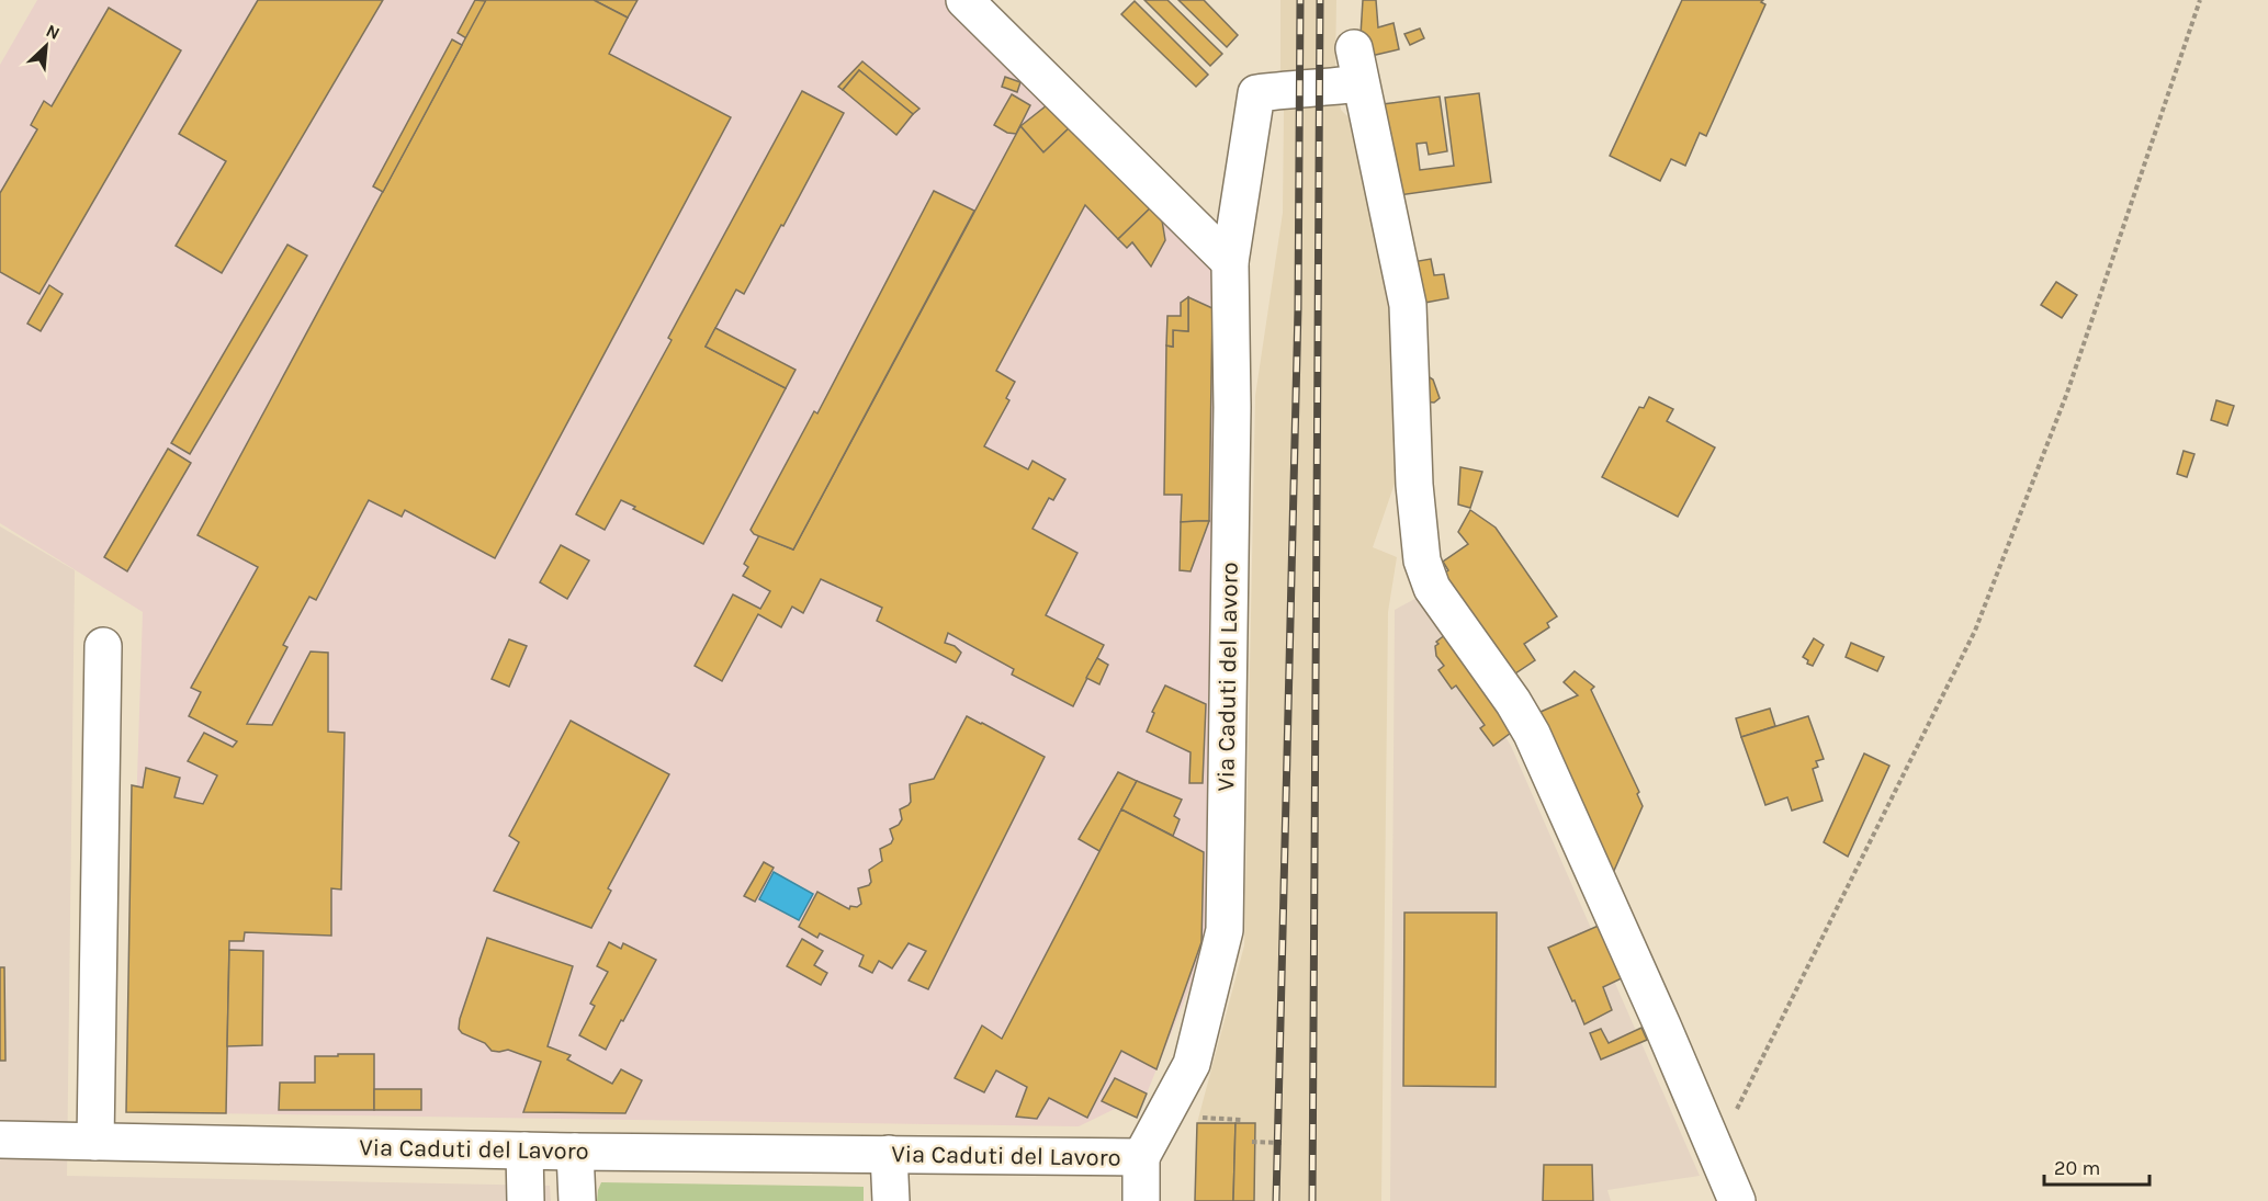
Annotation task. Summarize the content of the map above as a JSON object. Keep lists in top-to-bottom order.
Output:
{
  "streets": {
    "street": ["Via Caduti del Lavoro"]
  },
  "scale_bar": "20 m",
  "north": "top right"
}
